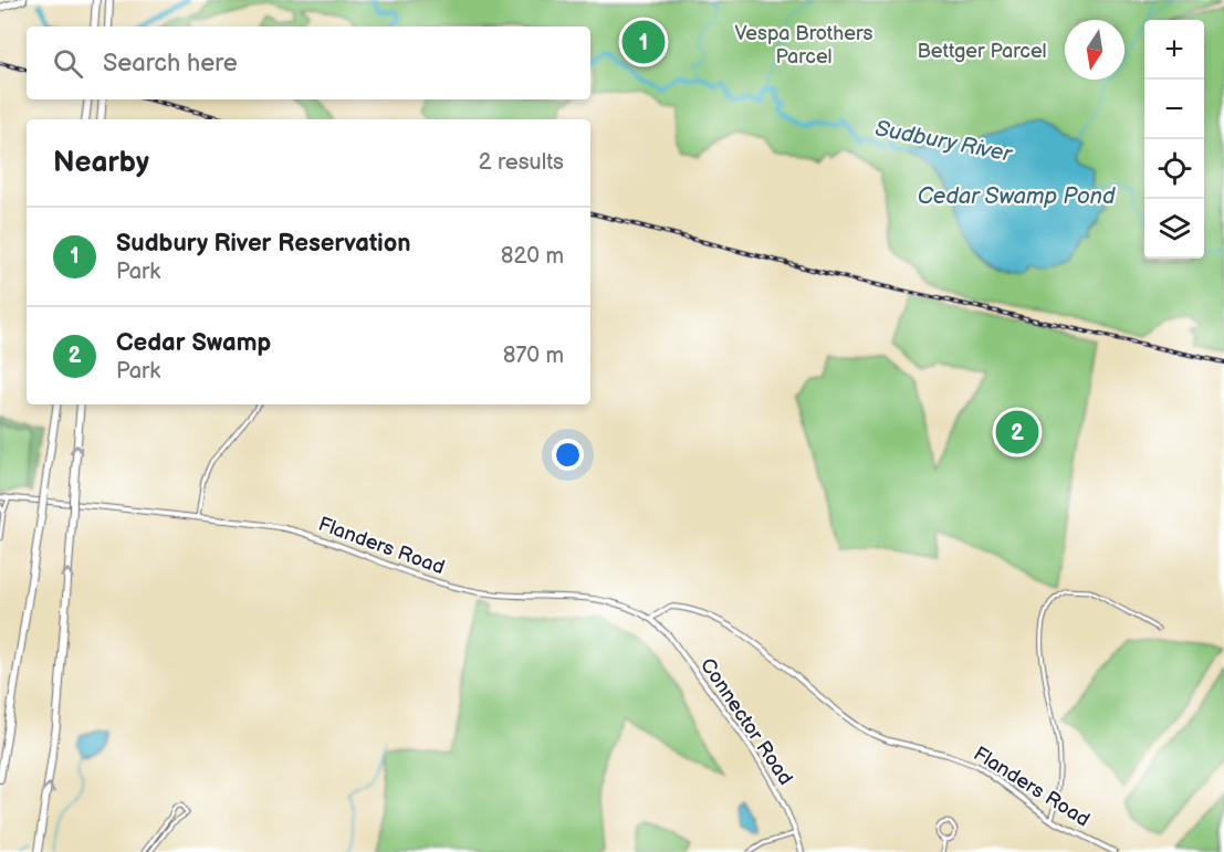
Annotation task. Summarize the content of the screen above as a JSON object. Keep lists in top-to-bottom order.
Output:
{
  "streets": {
    "main road": ["Flanders Road", "Connector Road"]
  },
  "crossings": [
    ["Flanders Road", "Connector Road"]
  ],
  "water": ["Sudbury River", "Cedar Swamp Pond"],
  "parks": ["Vespa Brothers Parcel", "Bettger Parcel"],
  "north": "bottom",
  "page": {
    "pins": ["1", "2"],
    "map_buttons": ["+", "−"],
    "search": "Search here",
    "heading": ["Nearby", "2 results"],
    "list": [
      {
        "mark": "1",
        "name": "Sudbury River Reservation",
        "note": "Park",
        "value": "820 m"
      },
      {
        "mark": "2",
        "name": "Cedar Swamp",
        "note": "Park",
        "value": "870 m"
      }
    ]
  }
}
